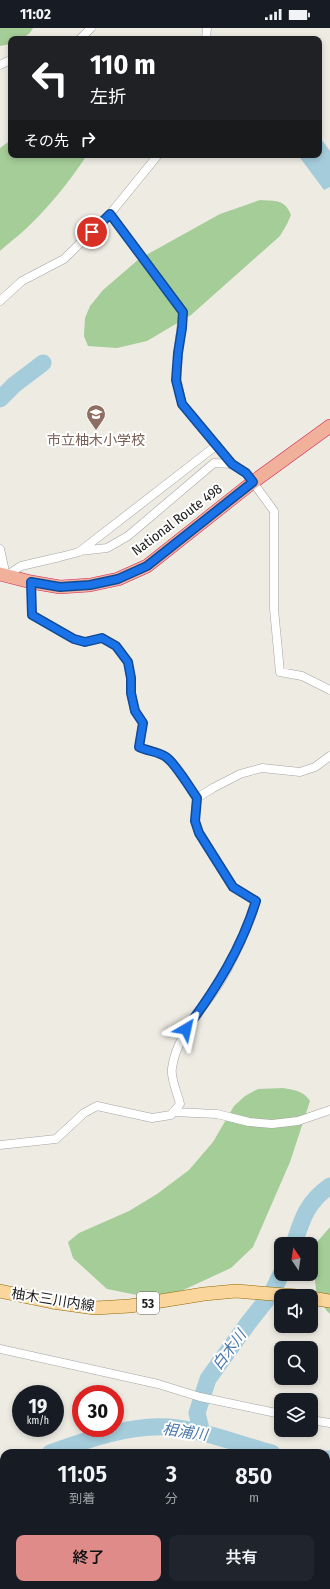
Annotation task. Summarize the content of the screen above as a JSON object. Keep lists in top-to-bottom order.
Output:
{
  "streets": {
    "highway": ["National Route 498"],
    "main road": ["柚木三川内線", "53"]
  },
  "water": ["白木川", "相浦川"],
  "places": {
    "school or university": ["市立柚木小学校"]
  },
  "north": "top",
  "page": {
    "status": "11:02",
    "turn": ["110 m", "左折"],
    "then": "その先",
    "speed": "19 km/h",
    "limit": "30",
    "eta": [
      "11:05",
      "到着",
      "3",
      "分",
      "850",
      "m"
    ],
    "buttons": ["終了", "共有"]
  }
}
